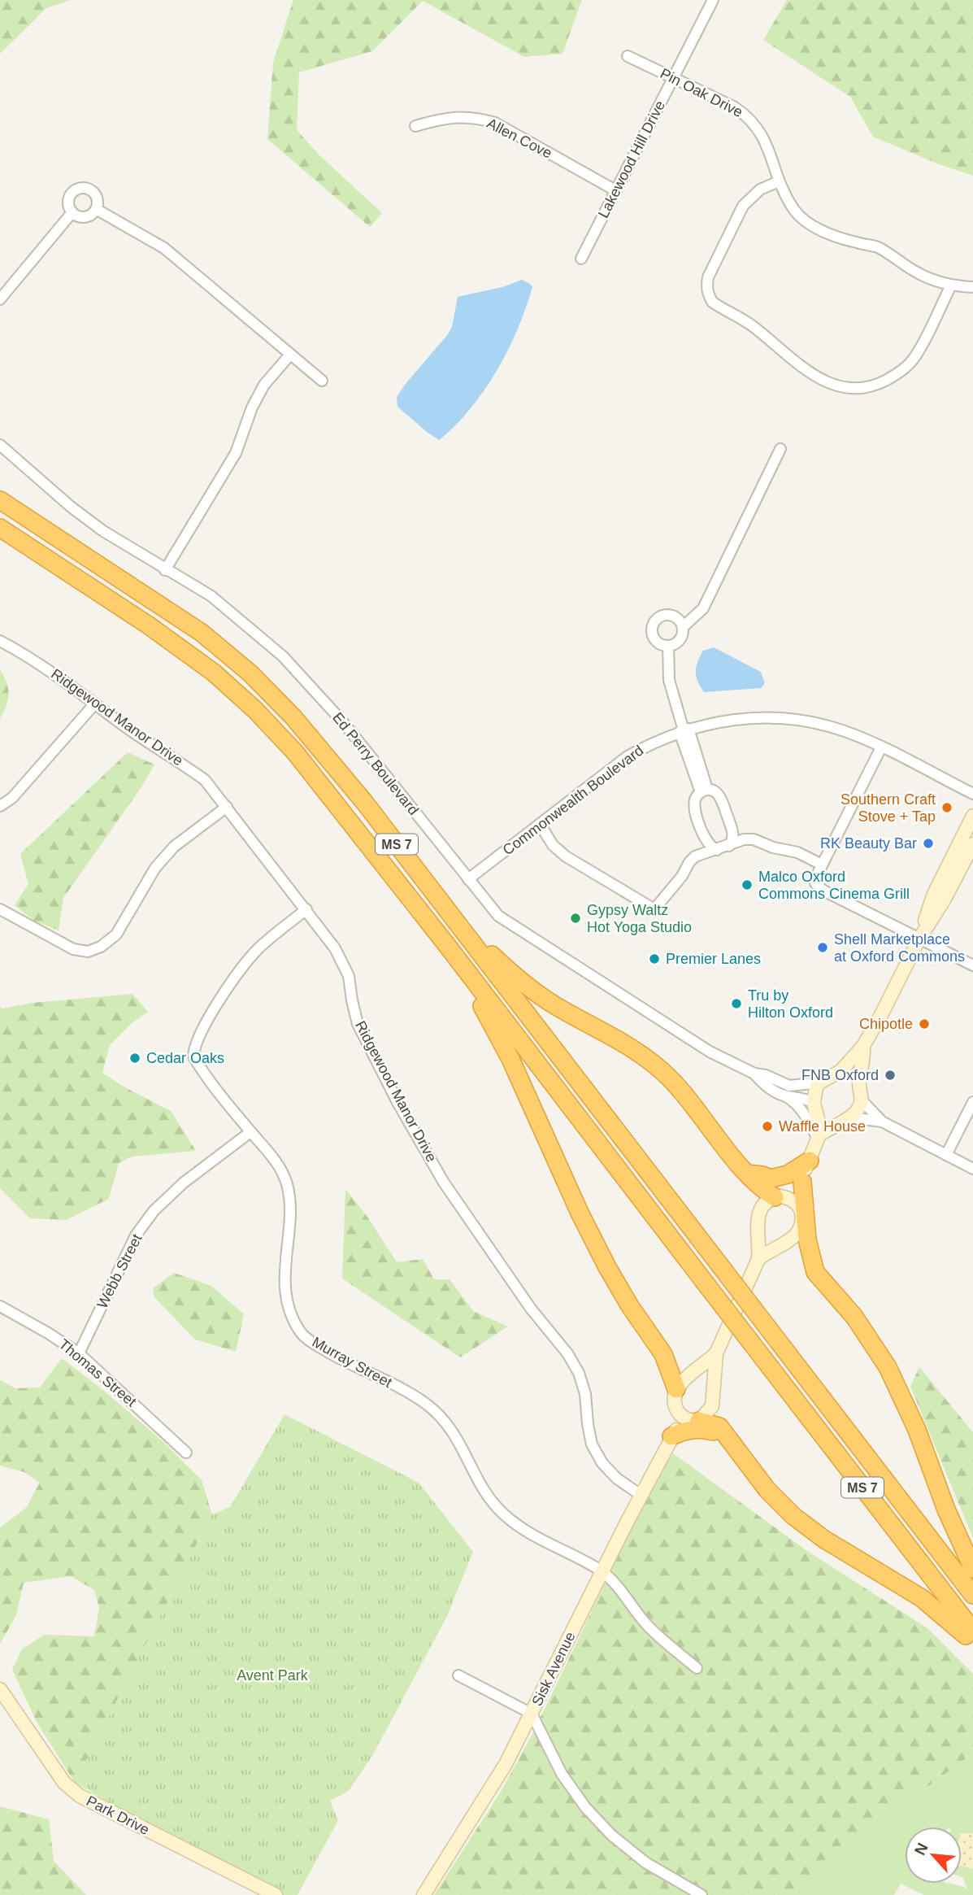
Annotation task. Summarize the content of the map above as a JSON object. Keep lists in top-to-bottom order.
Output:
{
  "streets": {
    "highway": ["MS 7"],
    "street": [
      "Pin Oak Drive",
      "Allen Cove",
      "Lakewood Hill Drive",
      "Ridgewood Manor Drive",
      "Ed Perry Boulevard",
      "Commonwealth Boulevard",
      "Webb Street",
      "Murray Street",
      "Thomas Street",
      "Sisk Avenue",
      "Park Drive"
    ]
  },
  "crossings": [
    ["Pin Oak Drive", "Lakewood Hill Drive"],
    ["Allen Cove", "Lakewood Hill Drive"],
    ["Ridgewood Manor Drive", "Murray Street"],
    ["Ridgewood Manor Drive", "Sisk Avenue"],
    ["Ed Perry Boulevard", "Commonwealth Boulevard"],
    ["Webb Street", "Murray Street"],
    ["Webb Street", "Thomas Street"],
    ["Murray Street", "Sisk Avenue"]
  ],
  "parks": ["Avent Park"],
  "places": [
    "Southern Craft Stove + Tap",
    "RK Beauty Bar",
    "Malco Oxford Commons Cinema Grill",
    "Gypsy Waltz Hot Yoga Studio",
    "Shell Marketplace at Oxford Commons",
    "Premier Lanes",
    "Tru by Hilton Oxford",
    "Chipotle",
    "Cedar Oaks",
    "FNB Oxford",
    "Waffle House"
  ],
  "north": "top left"
}
